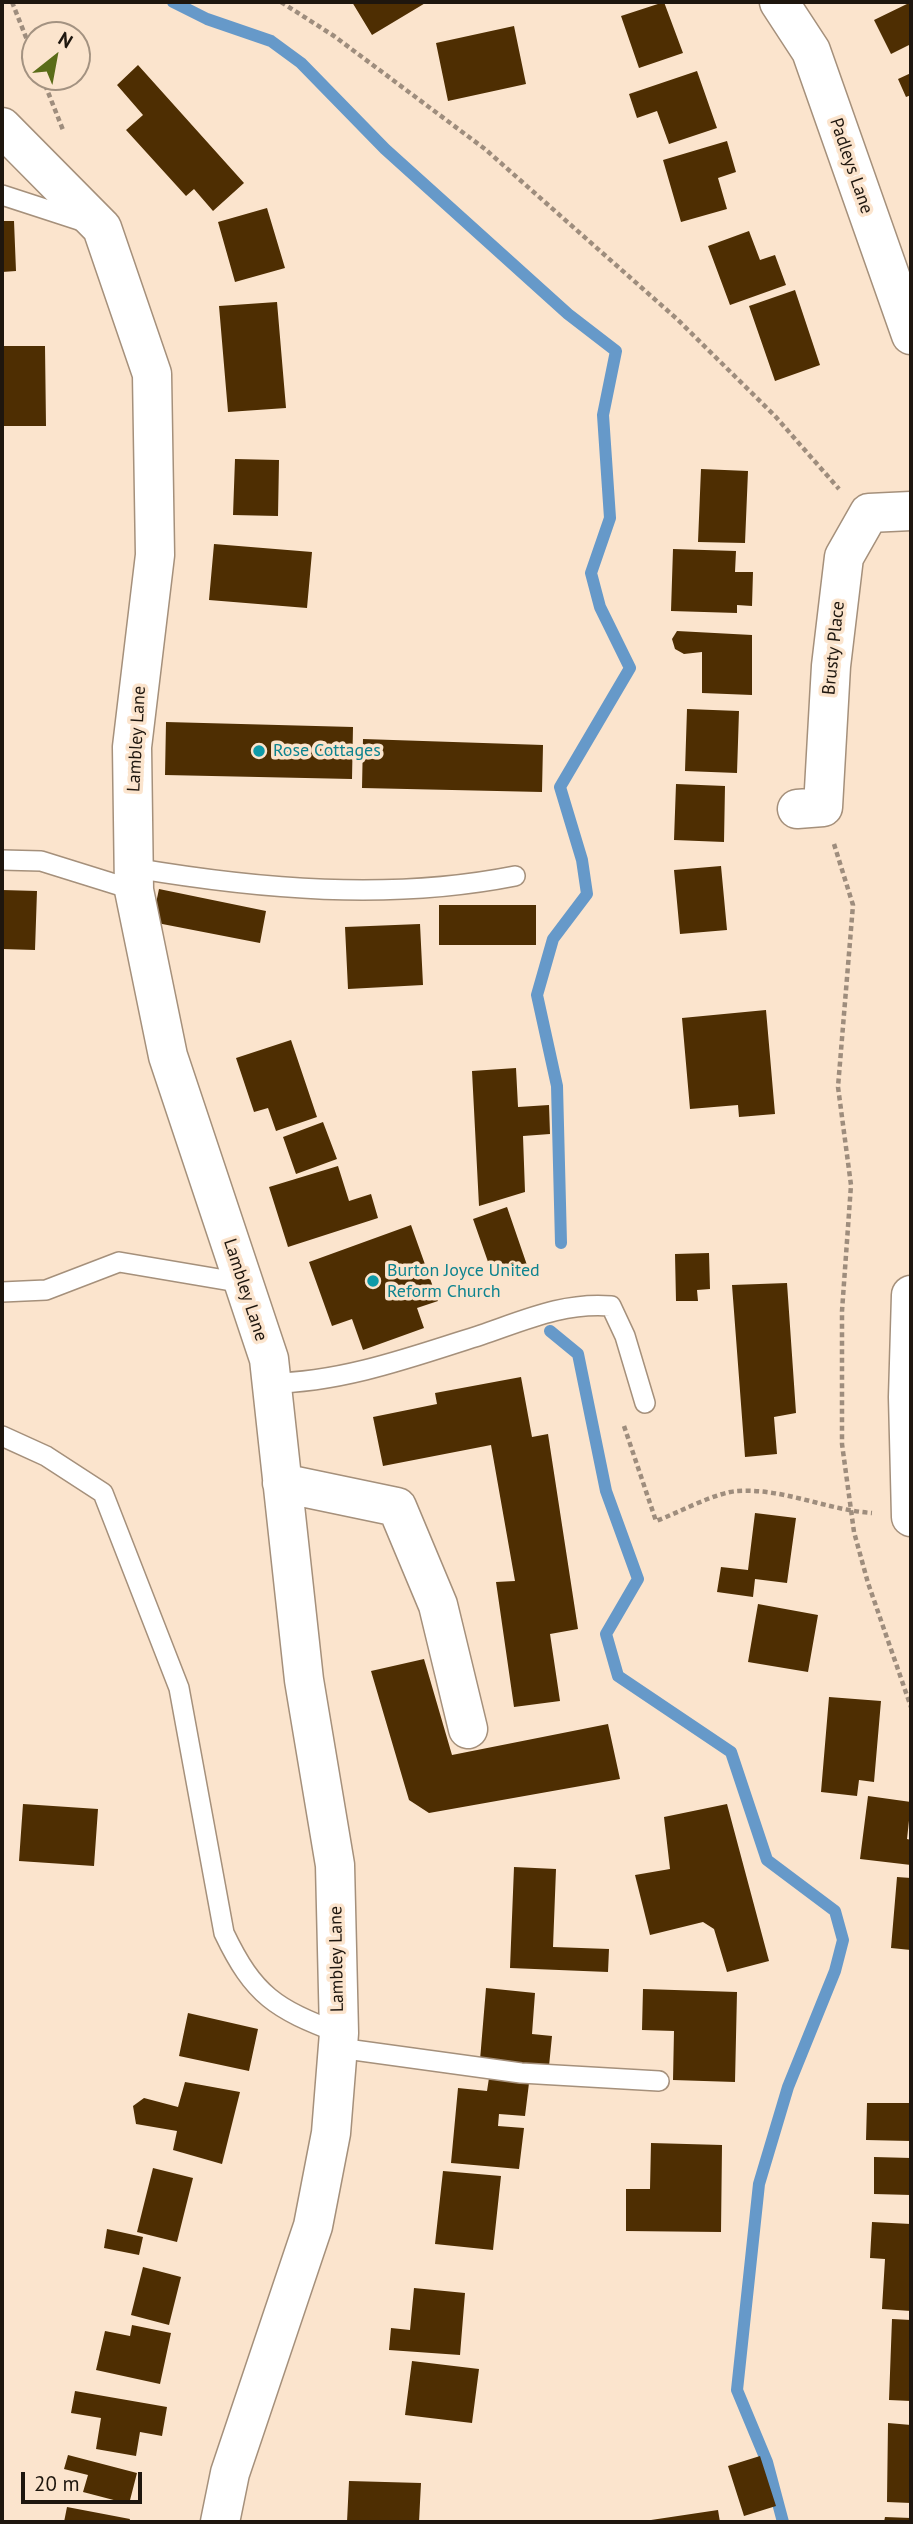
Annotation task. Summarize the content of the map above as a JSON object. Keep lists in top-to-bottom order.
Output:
{
  "streets": {
    "street": ["Padleys Lane", "Brusty Place", "Lambley Lane"]
  },
  "places": ["Rose Cottages", "Burton Joyce United Reform Church"],
  "scale_bar": "20 m",
  "north": "top right"
}
